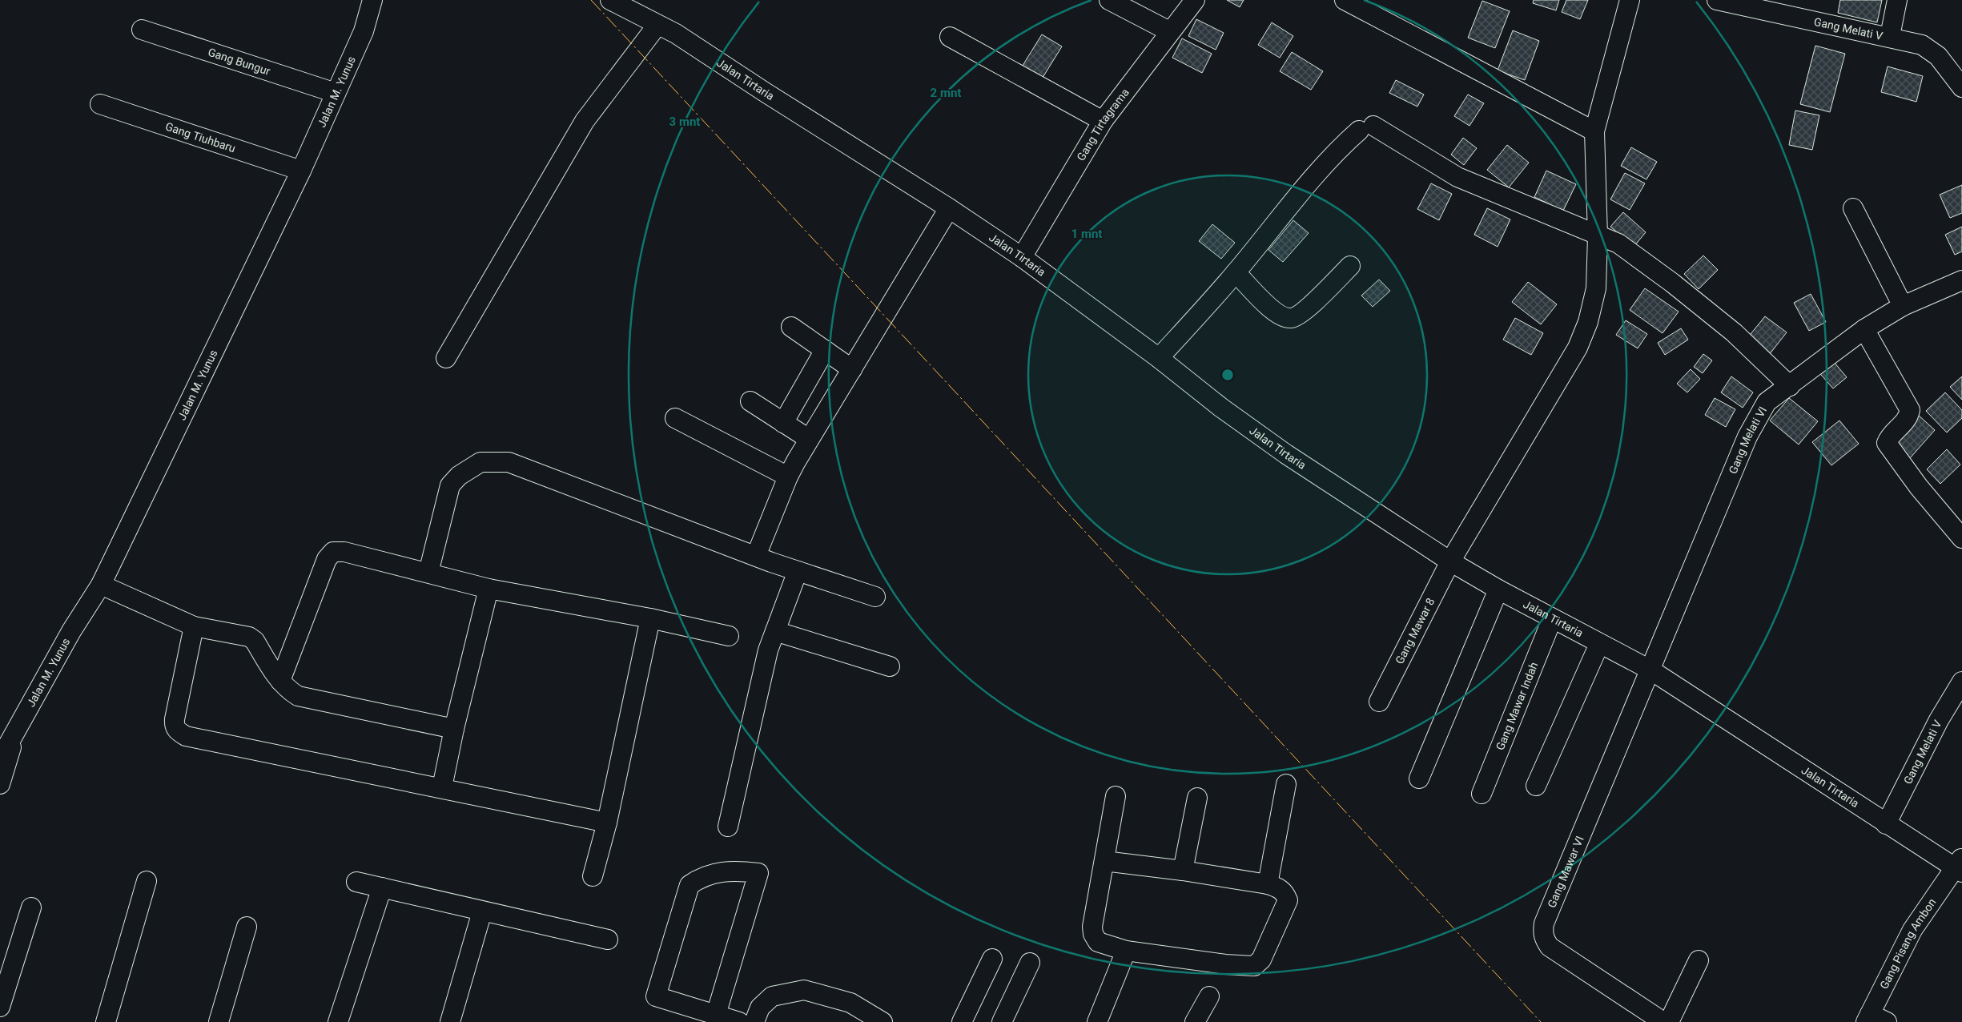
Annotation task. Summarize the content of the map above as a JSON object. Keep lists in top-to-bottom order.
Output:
{
  "streets": {
    "street": [
      "Gang Melati V",
      "Gang Bungur",
      "Jalan Tirtaria",
      "Jalan M. Yunus",
      "Gang Tirtagrama",
      "Gang Tiuhbaru",
      "Gang Melati VI",
      "Gang Mawar 8",
      "Gang Mawar Indah",
      "Gang Mawar VI",
      "Gang Pisang Ambon"
    ]
  },
  "crossings": [
    ["Gang Melati V", "Jalan Tirtaria"],
    ["Gang Bungur", "Jalan M. Yunus"],
    ["Jalan Tirtaria", "Gang Tirtagrama"],
    ["Jalan Tirtaria", "Gang Melati VI"],
    ["Jalan Tirtaria", "Gang Mawar 8"],
    ["Jalan Tirtaria", "Gang Mawar Indah"],
    ["Jalan Tirtaria", "Gang Mawar VI"],
    ["Jalan Tirtaria", "Gang Pisang Ambon"],
    ["Jalan M. Yunus", "Gang Tiuhbaru"],
    ["Gang Melati VI", "Gang Mawar VI"]
  ],
  "rings": ["2 mnt", "3 mnt", "1 mnt"]
}
